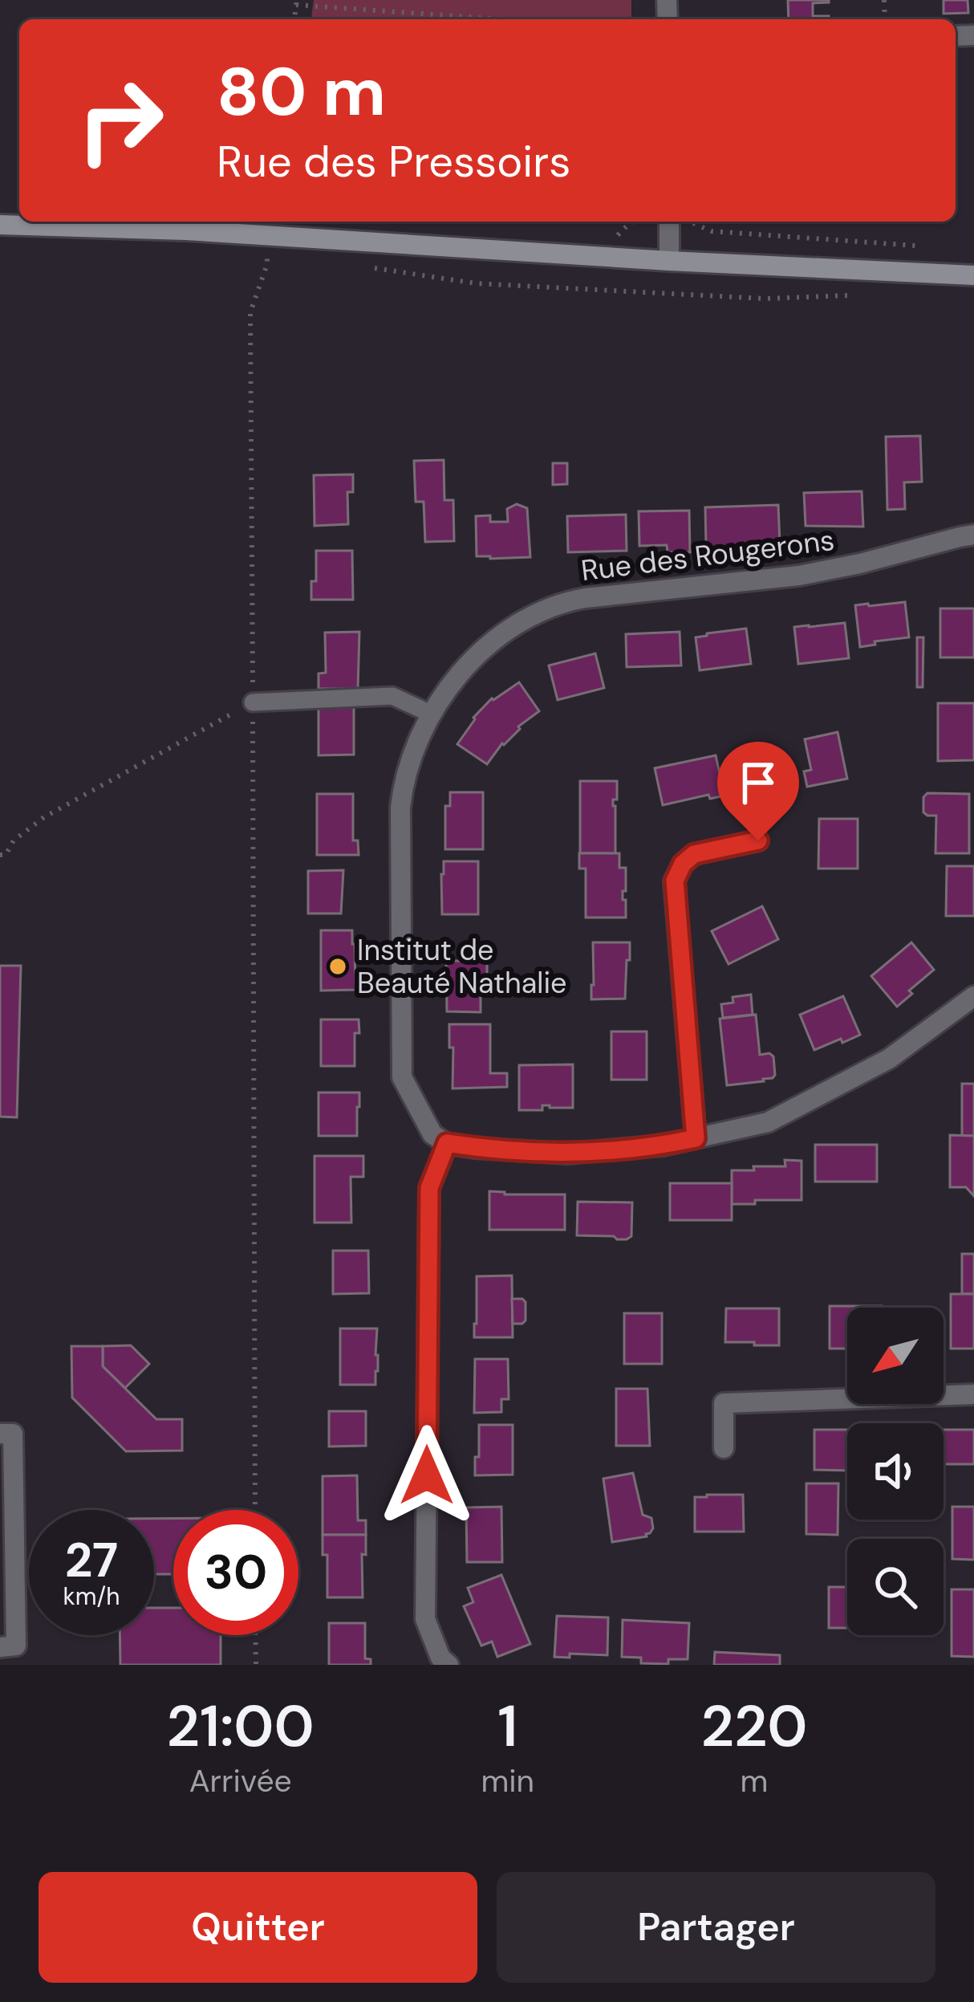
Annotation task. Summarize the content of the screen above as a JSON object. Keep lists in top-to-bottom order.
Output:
{
  "streets": {
    "street": ["Rue des Rougerons"]
  },
  "places": ["Institut de Beauté Nathalie"],
  "north": "bottom left",
  "page": {
    "turn": ["80 m", "Rue des Pressoirs"],
    "speed": "27 km/h",
    "limit": "30",
    "eta": [
      "21:00",
      "Arrivée",
      "1",
      "min",
      "220",
      "m"
    ],
    "buttons": ["Quitter", "Partager"]
  }
}
